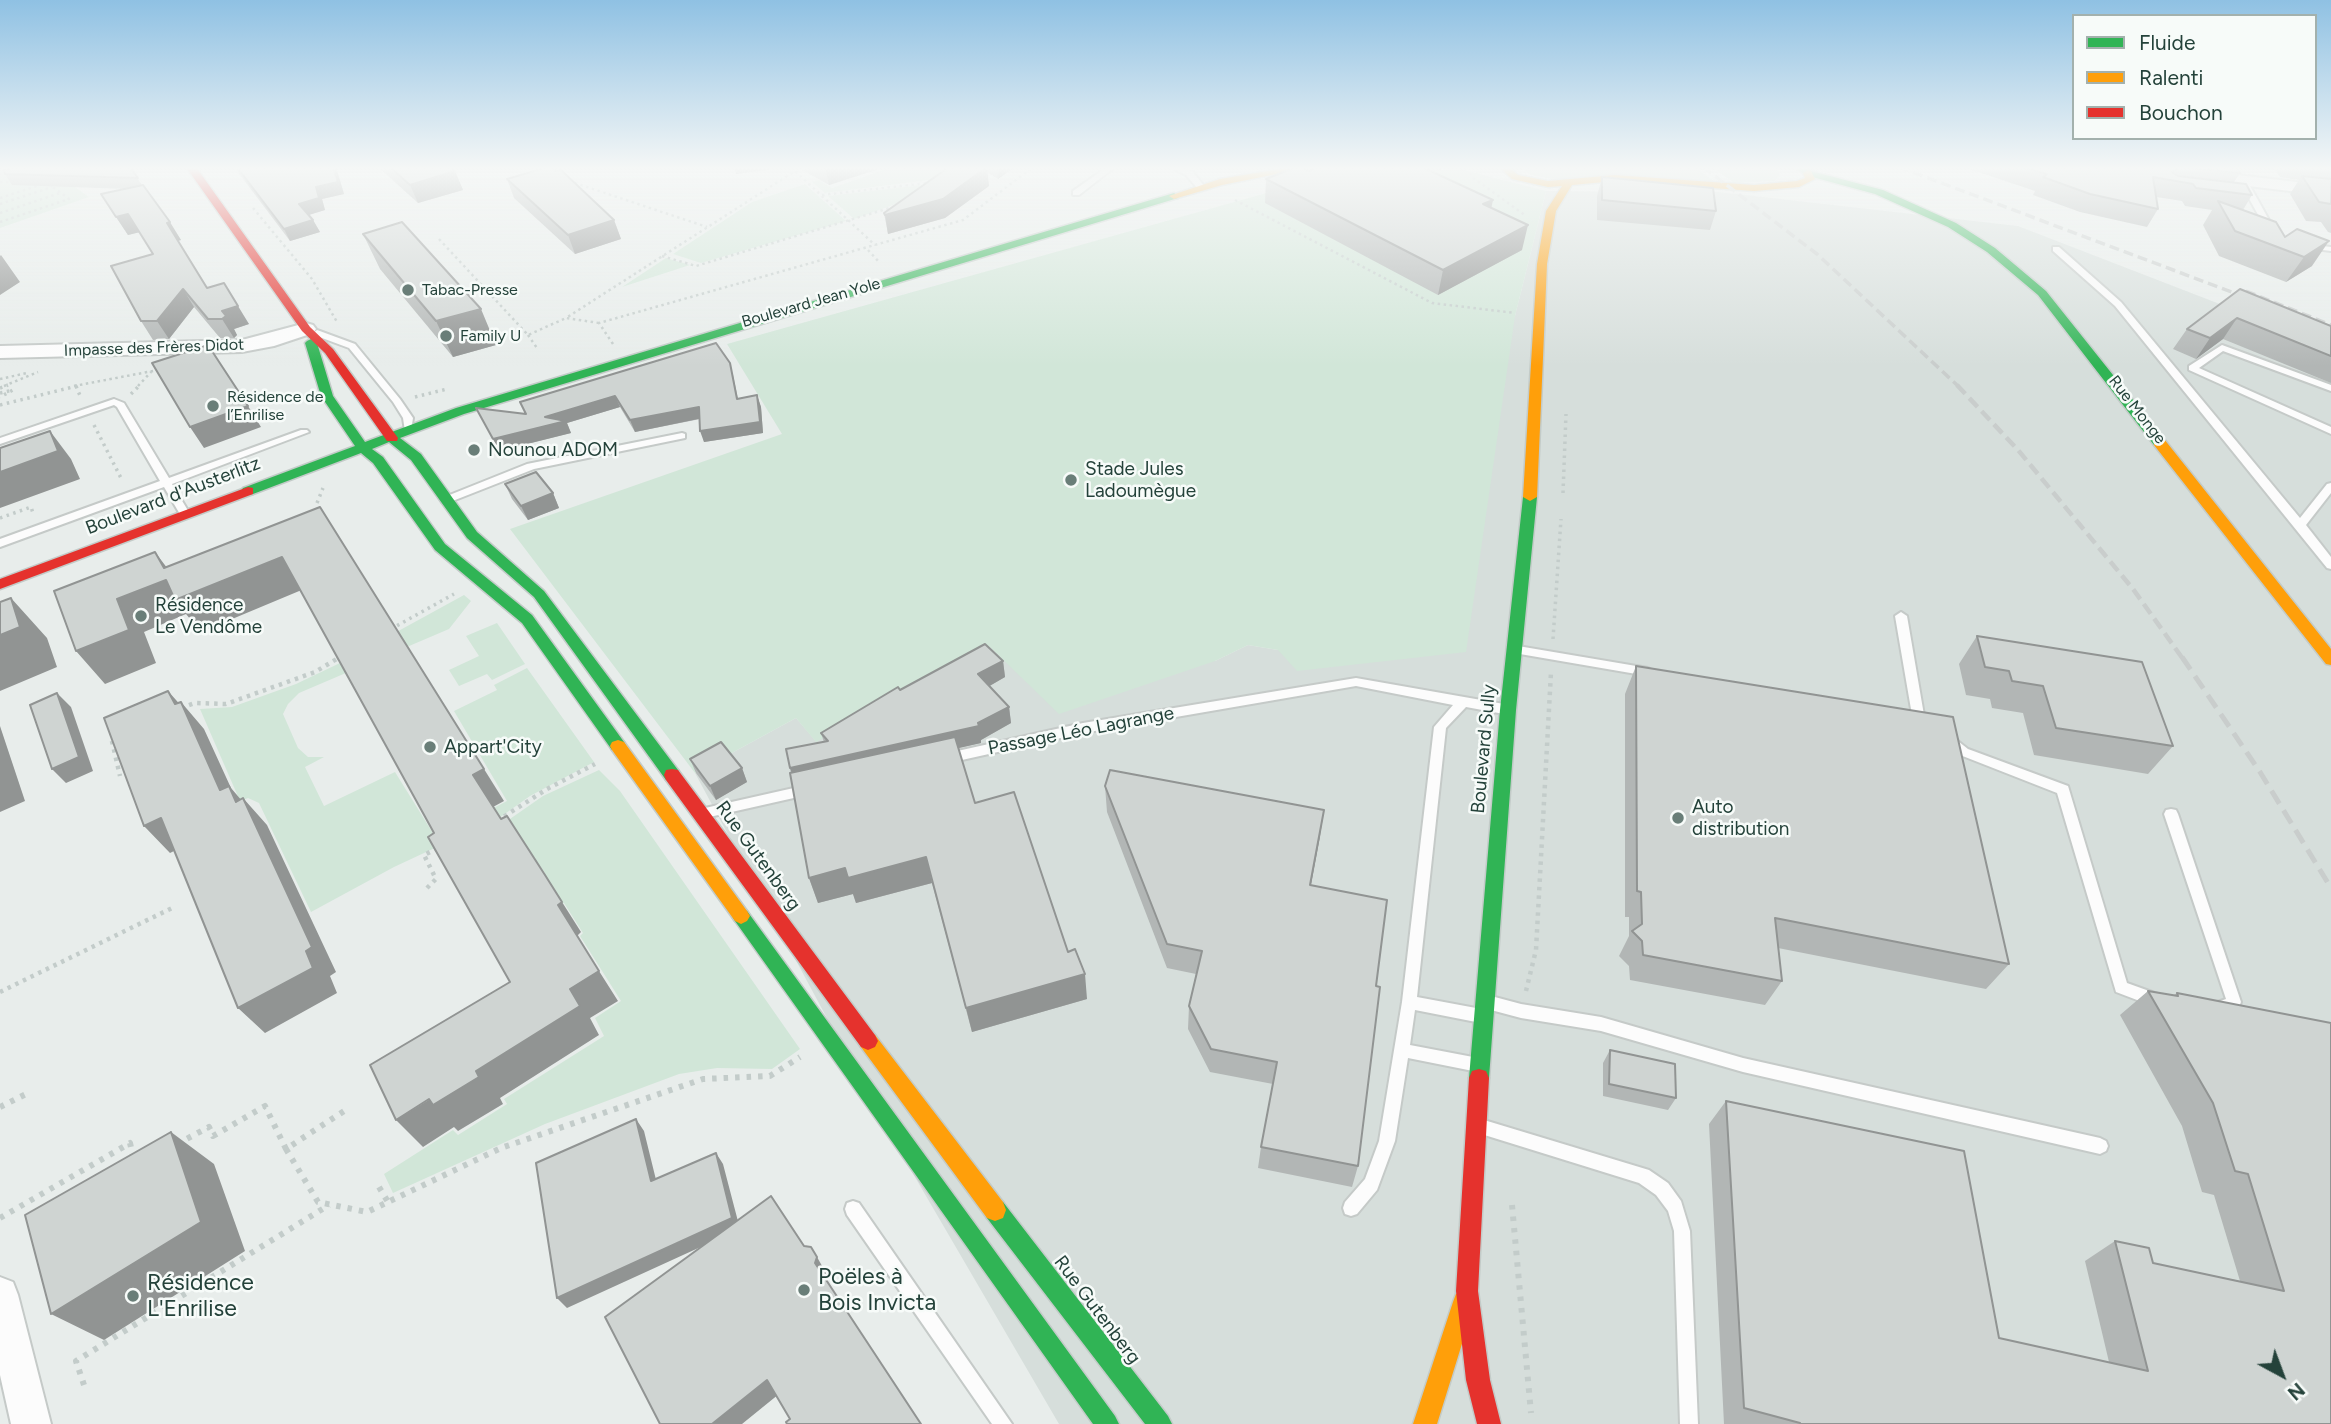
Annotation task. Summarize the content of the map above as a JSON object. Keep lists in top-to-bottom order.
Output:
{
  "streets": {
    "main road": [
      "Boulevard Jean Yole",
      "Rue Monge",
      "Boulevard d'Austerlitz",
      "Boulevard Sully",
      "Rue Gutenberg"
    ],
    "street": ["Impasse des Frères Didot"],
    "lane": ["Passage Léo Lagrange"]
  },
  "crossings": [
    ["Boulevard Jean Yole", "Boulevard d'Austerlitz"],
    ["Boulevard Jean Yole", "Rue Gutenberg"],
    ["Impasse des Frères Didot", "Rue Gutenberg"],
    ["Boulevard d'Austerlitz", "Rue Gutenberg"],
    ["Passage Léo Lagrange", "Boulevard Sully"]
  ],
  "places": [
    "Tabac-Presse",
    "Family U",
    "Résidence de l’Enrilise",
    "Nounou ADOM",
    "Stade Jules Ladoumègue",
    "Résidence Le Vendôme",
    "Appart'City",
    "Auto distribution",
    "Poëles à Bois Invicta",
    "Résidence L'Enrilise"
  ],
  "legend": ["Fluide", "Ralenti", "Bouchon"],
  "north": "bottom right"
}
